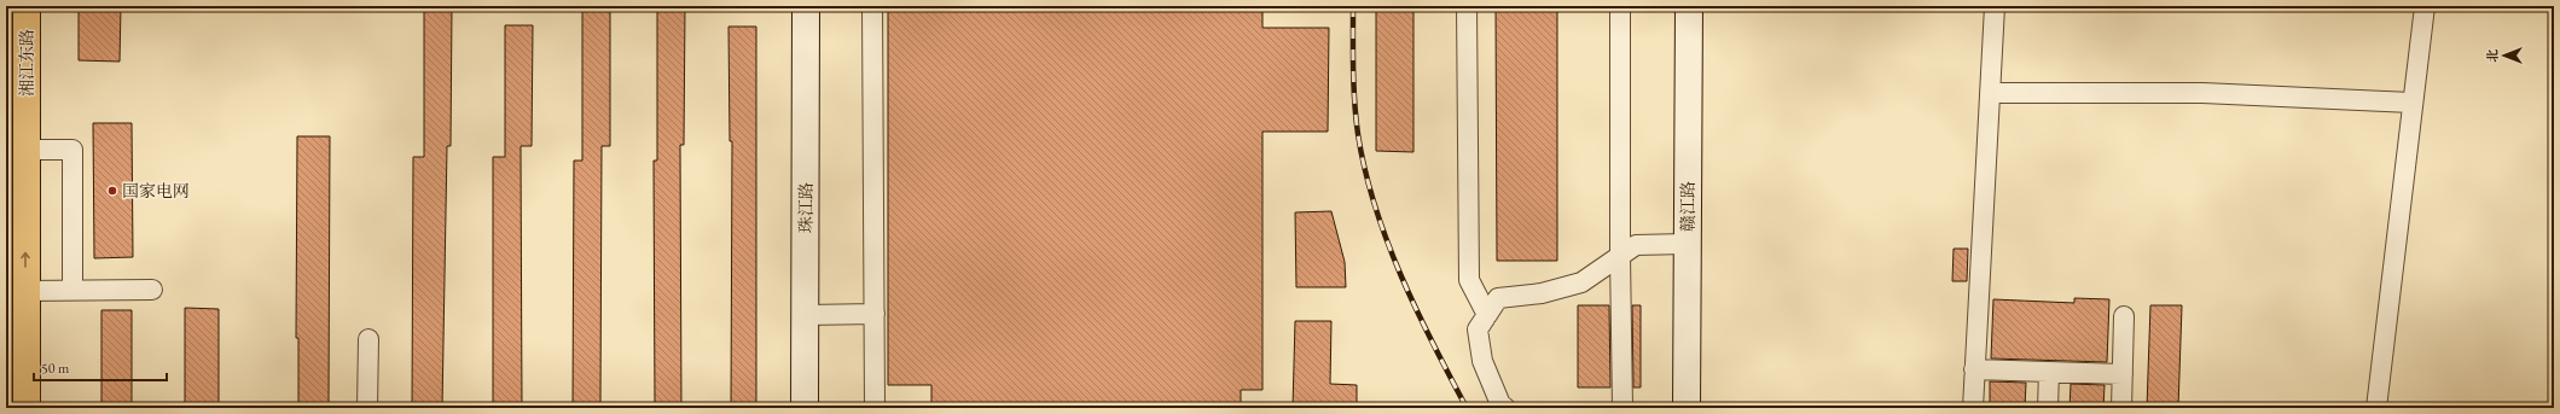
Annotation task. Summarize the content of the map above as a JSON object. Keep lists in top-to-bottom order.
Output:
{
  "streets": {
    "main road": ["湘江东路"],
    "street": ["赣江路", "珠江路"]
  },
  "one_way": ["湘江东路"],
  "places": ["国家电网"],
  "scale_bar": "50 m",
  "north": "left"
}
